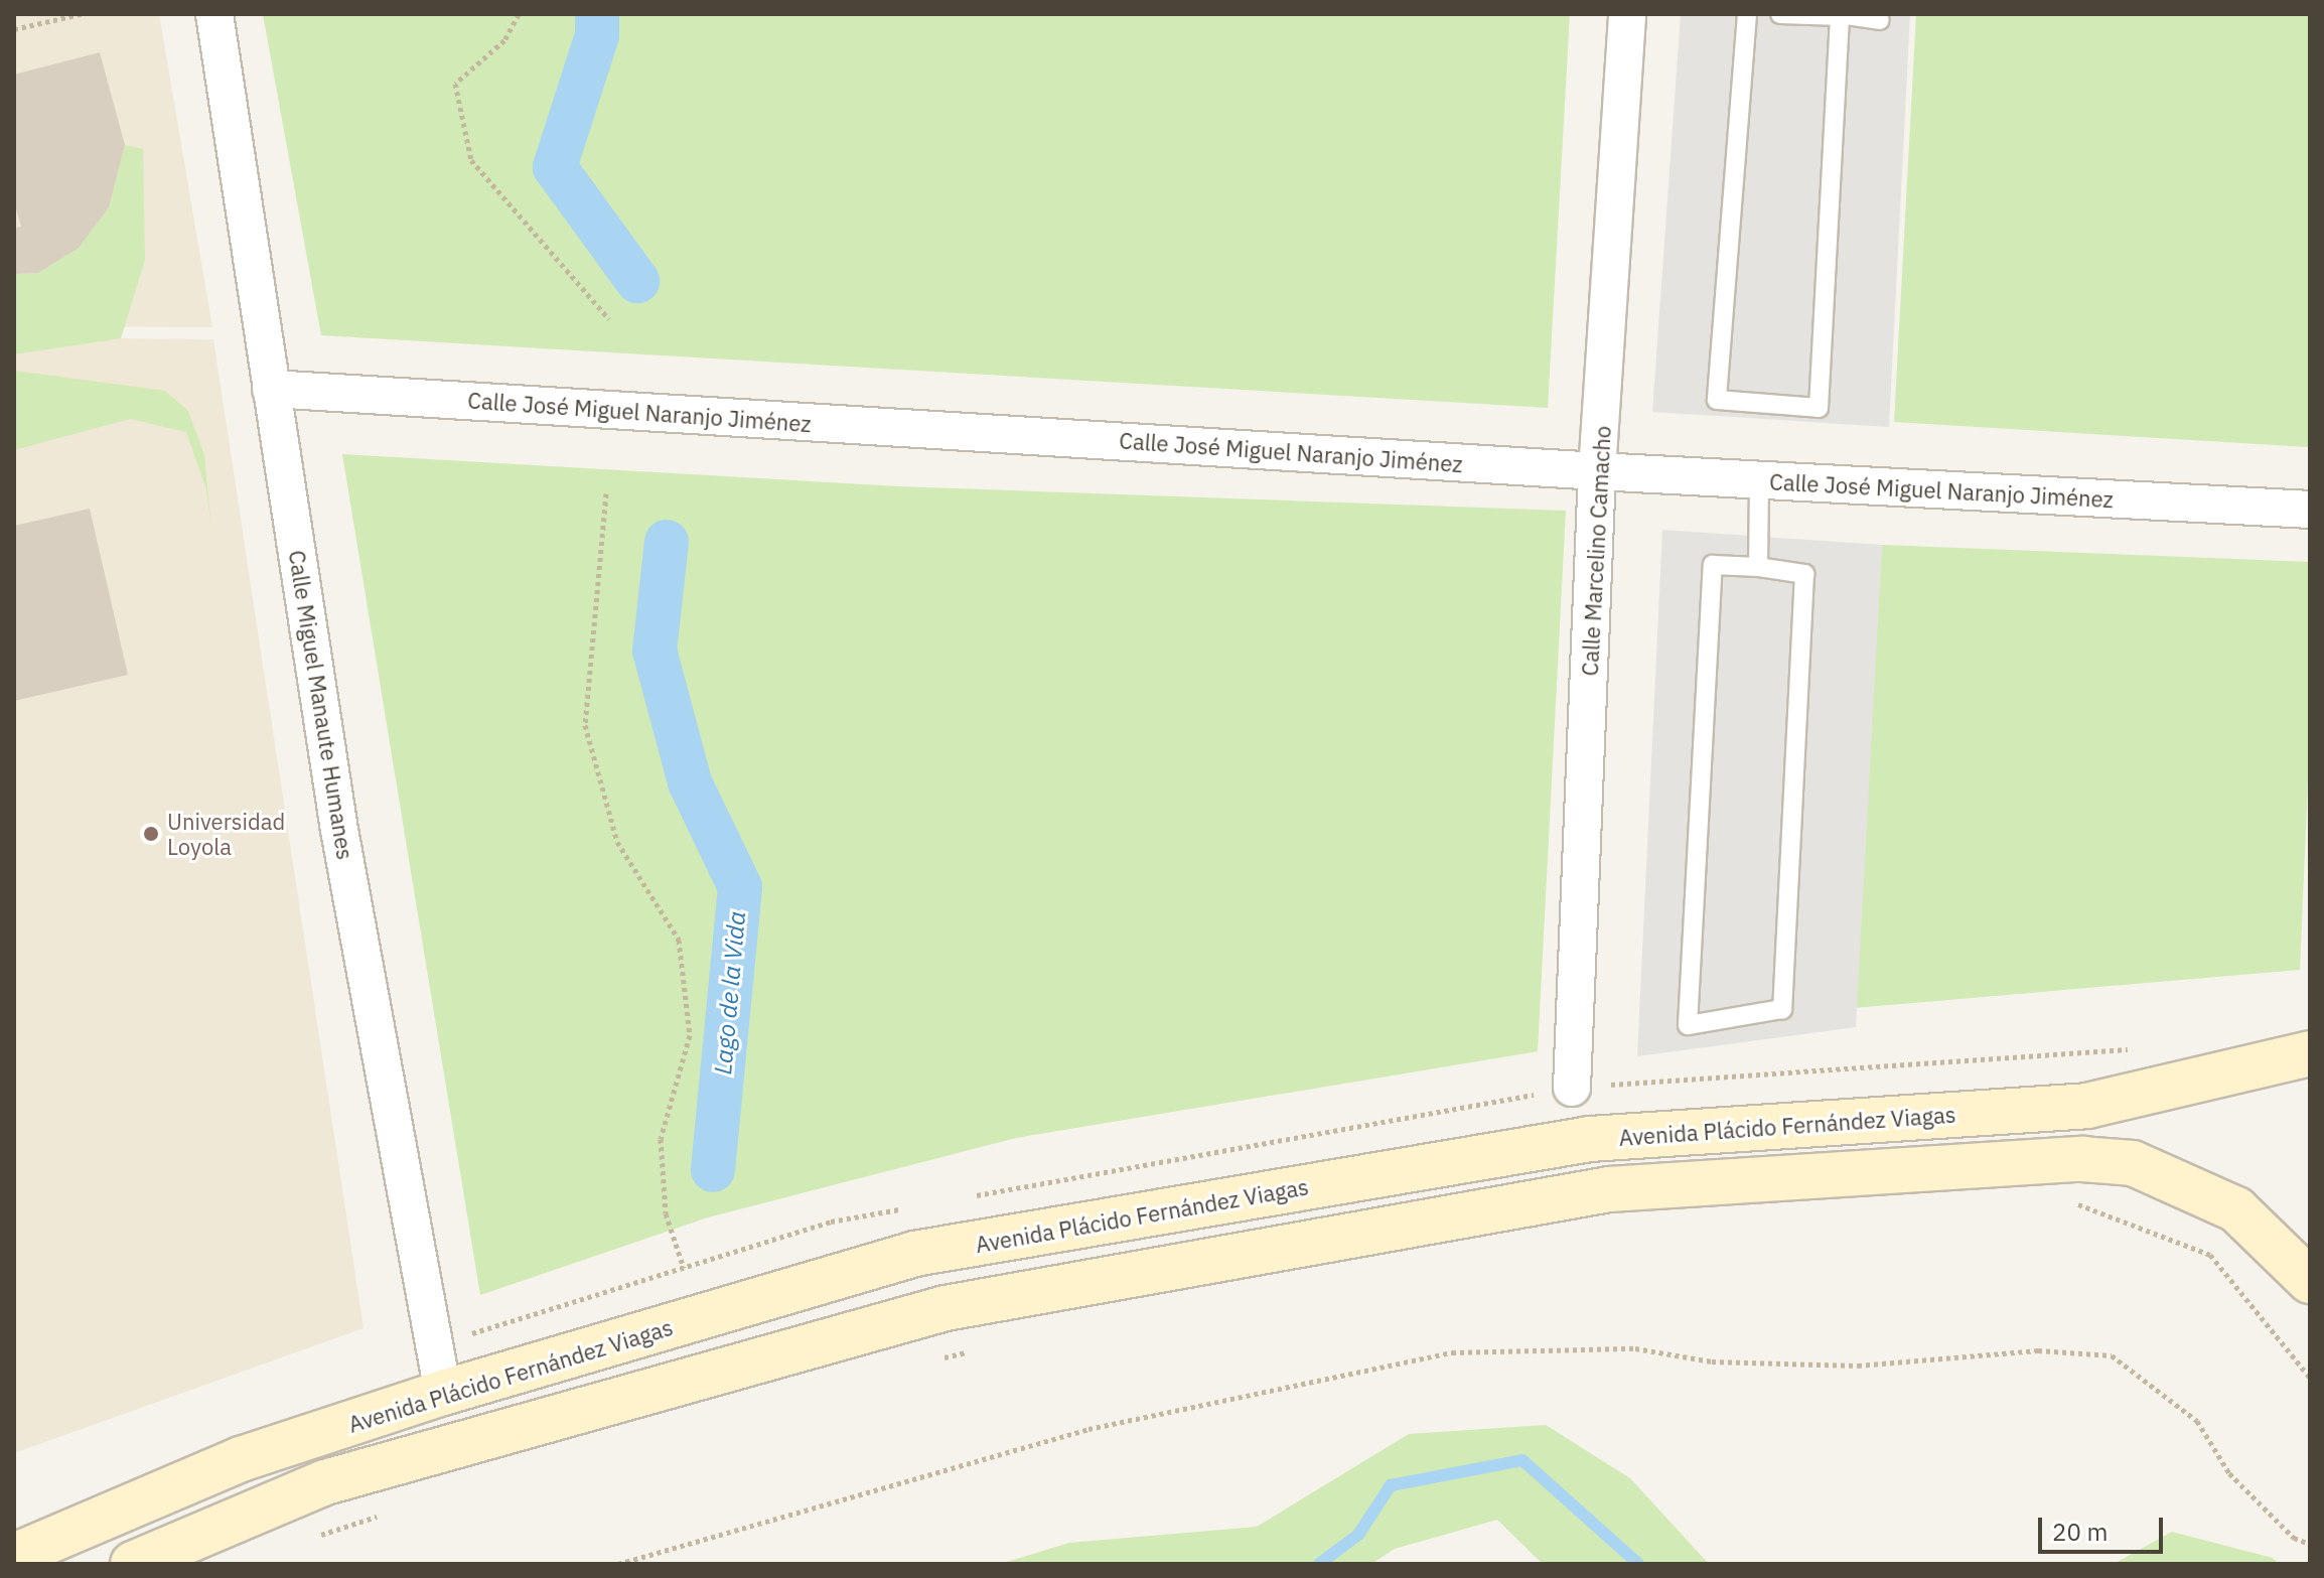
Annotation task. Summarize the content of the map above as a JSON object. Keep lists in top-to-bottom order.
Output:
{
  "streets": {
    "main road": ["Avenida Plácido Fernández Viagas"],
    "street": ["Calle José Miguel Naranjo Jiménez", "Calle Marcelino Camacho", "Calle Miguel Manaute Humanes"]
  },
  "crossings": [
    ["Calle José Miguel Naranjo Jiménez", "Calle Marcelino Camacho"],
    ["Calle José Miguel Naranjo Jiménez", "Calle Miguel Manaute Humanes"],
    ["Calle Miguel Manaute Humanes", "Avenida Plácido Fernández Viagas"]
  ],
  "water": ["Lago de la Vida"],
  "places": ["Universidad Loyola"],
  "scale_bar": "20 m"
}
